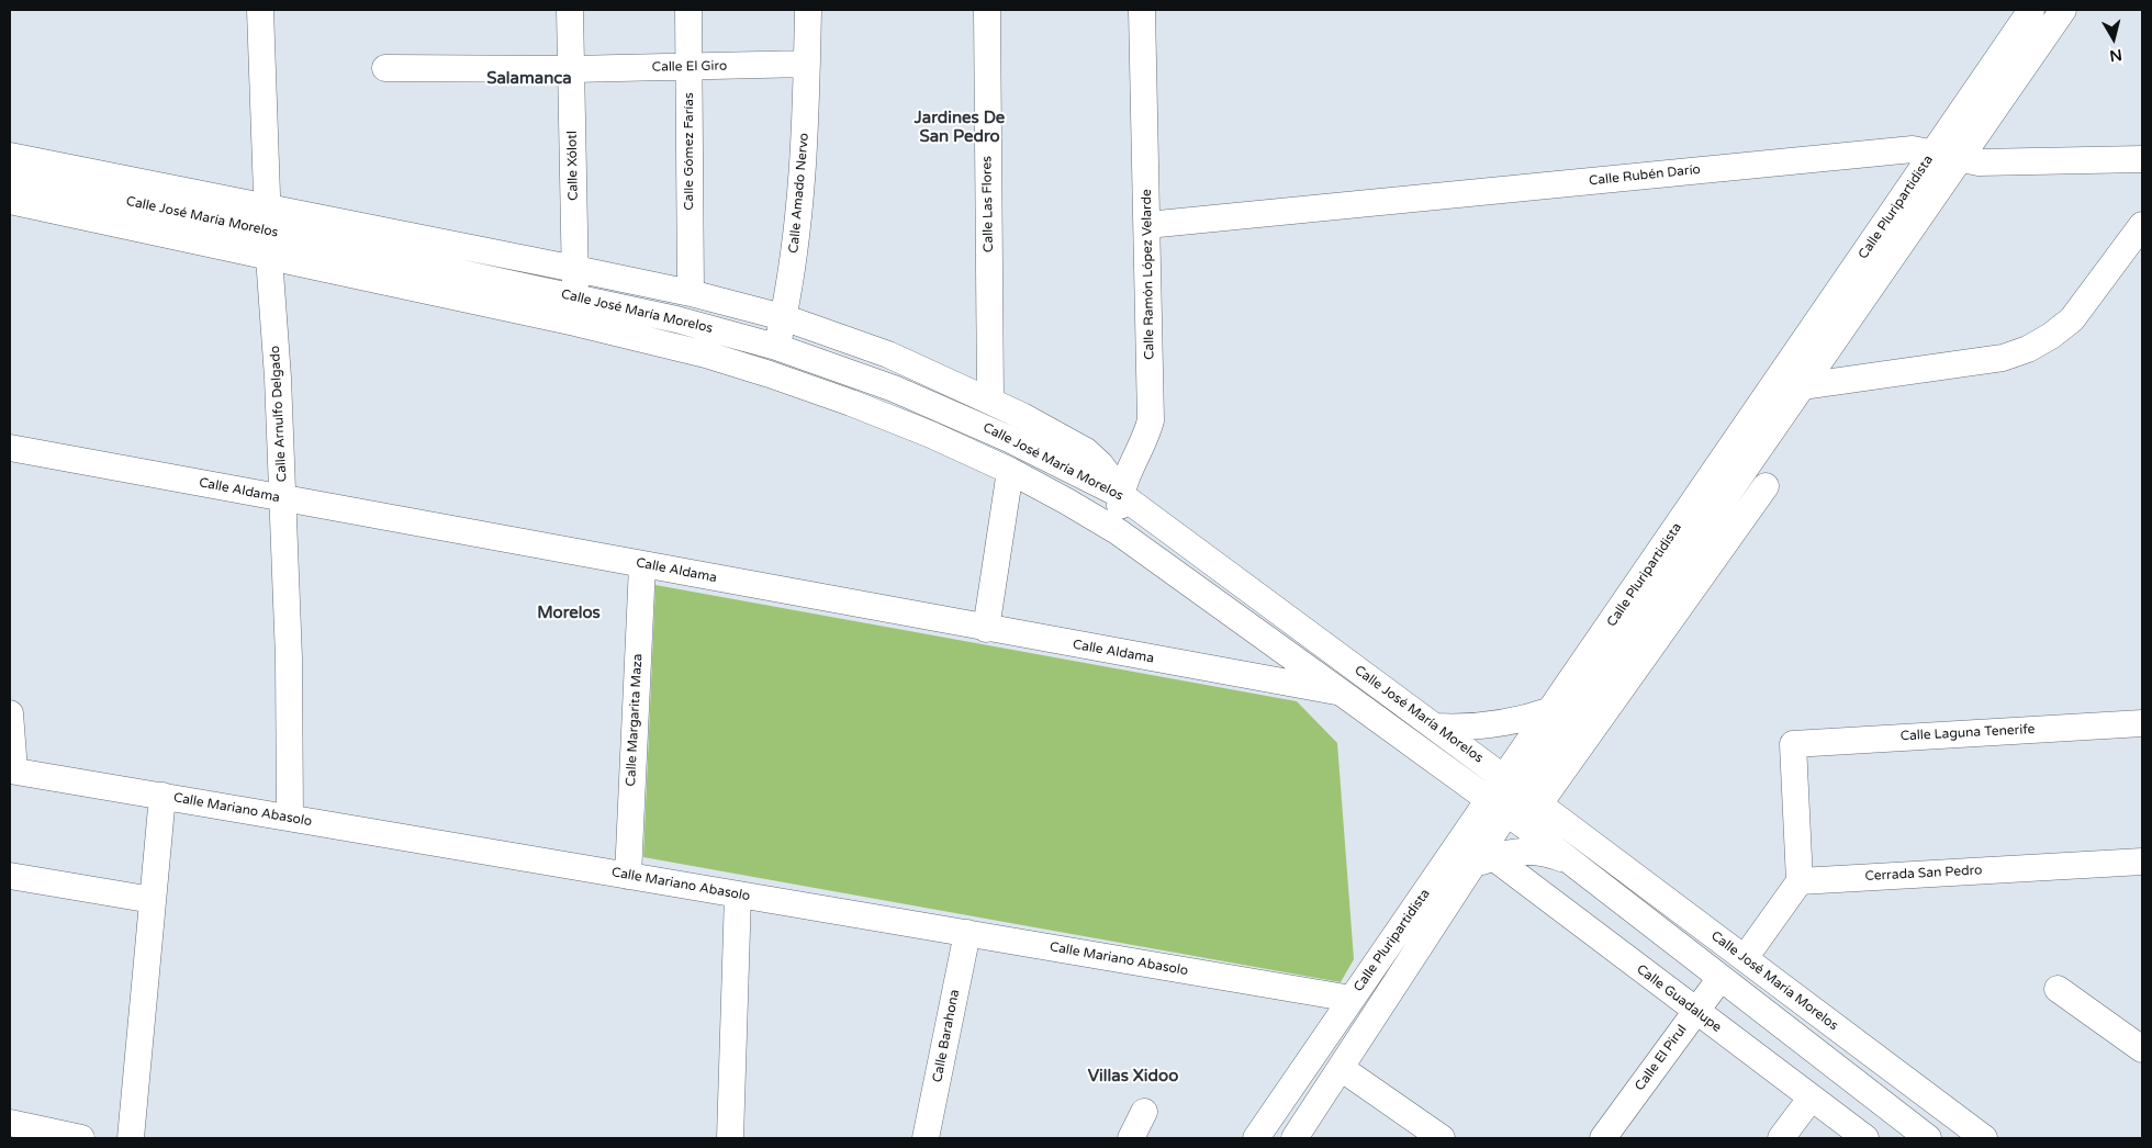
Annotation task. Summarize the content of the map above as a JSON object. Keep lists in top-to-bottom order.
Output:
{
  "streets": {
    "street": [
      "Calle El Giro",
      "Calle Gómez Farías",
      "Calle Xólotl",
      "Calle Rubén Darío",
      "Calle Amado Nervo",
      "Calle Las Flores",
      "Calle Pluripartidista",
      "Calle José María Morelos",
      "Calle Ramón López Velarde",
      "Calle Arnulfo Delgado",
      "Calle Aldama",
      "Calle Margarita Maza",
      "Calle Laguna Tenerife",
      "Calle Mariano Abasolo",
      "Cerrada San Pedro",
      "Calle Guadalupe",
      "Calle Barahona",
      "Calle El Pirul"
    ]
  },
  "crossings": [
    ["Calle El Giro", "Calle Gómez Farías"],
    ["Calle El Giro", "Calle Xólotl"],
    ["Calle El Giro", "Calle Amado Nervo"],
    ["Calle Xólotl", "Calle José María Morelos"],
    ["Calle Rubén Darío", "Calle Pluripartidista"],
    ["Calle Rubén Darío", "Calle Ramón López Velarde"],
    ["Calle Amado Nervo", "Calle José María Morelos"],
    ["Calle Pluripartidista", "Calle José María Morelos"],
    ["Calle Pluripartidista", "Calle Mariano Abasolo"],
    ["Calle Pluripartidista", "Calle Guadalupe"],
    ["Calle José María Morelos", "Calle Ramón López Velarde"],
    ["Calle José María Morelos", "Calle Arnulfo Delgado"],
    ["Calle José María Morelos", "Calle Aldama"],
    ["Calle José María Morelos", "Calle El Pirul"],
    ["Calle Arnulfo Delgado", "Calle Aldama"],
    ["Calle Arnulfo Delgado", "Calle Mariano Abasolo"],
    ["Calle Aldama", "Calle Margarita Maza"],
    ["Calle Margarita Maza", "Calle Mariano Abasolo"],
    ["Calle Laguna Tenerife", "Cerrada San Pedro"],
    ["Calle Mariano Abasolo", "Calle Barahona"],
    ["Calle Guadalupe", "Calle El Pirul"]
  ],
  "districts": [
    "Salamanca",
    "Jardines De San Pedro",
    "Morelos",
    "Villas Xidoo"
  ],
  "north": "bottom"
}
